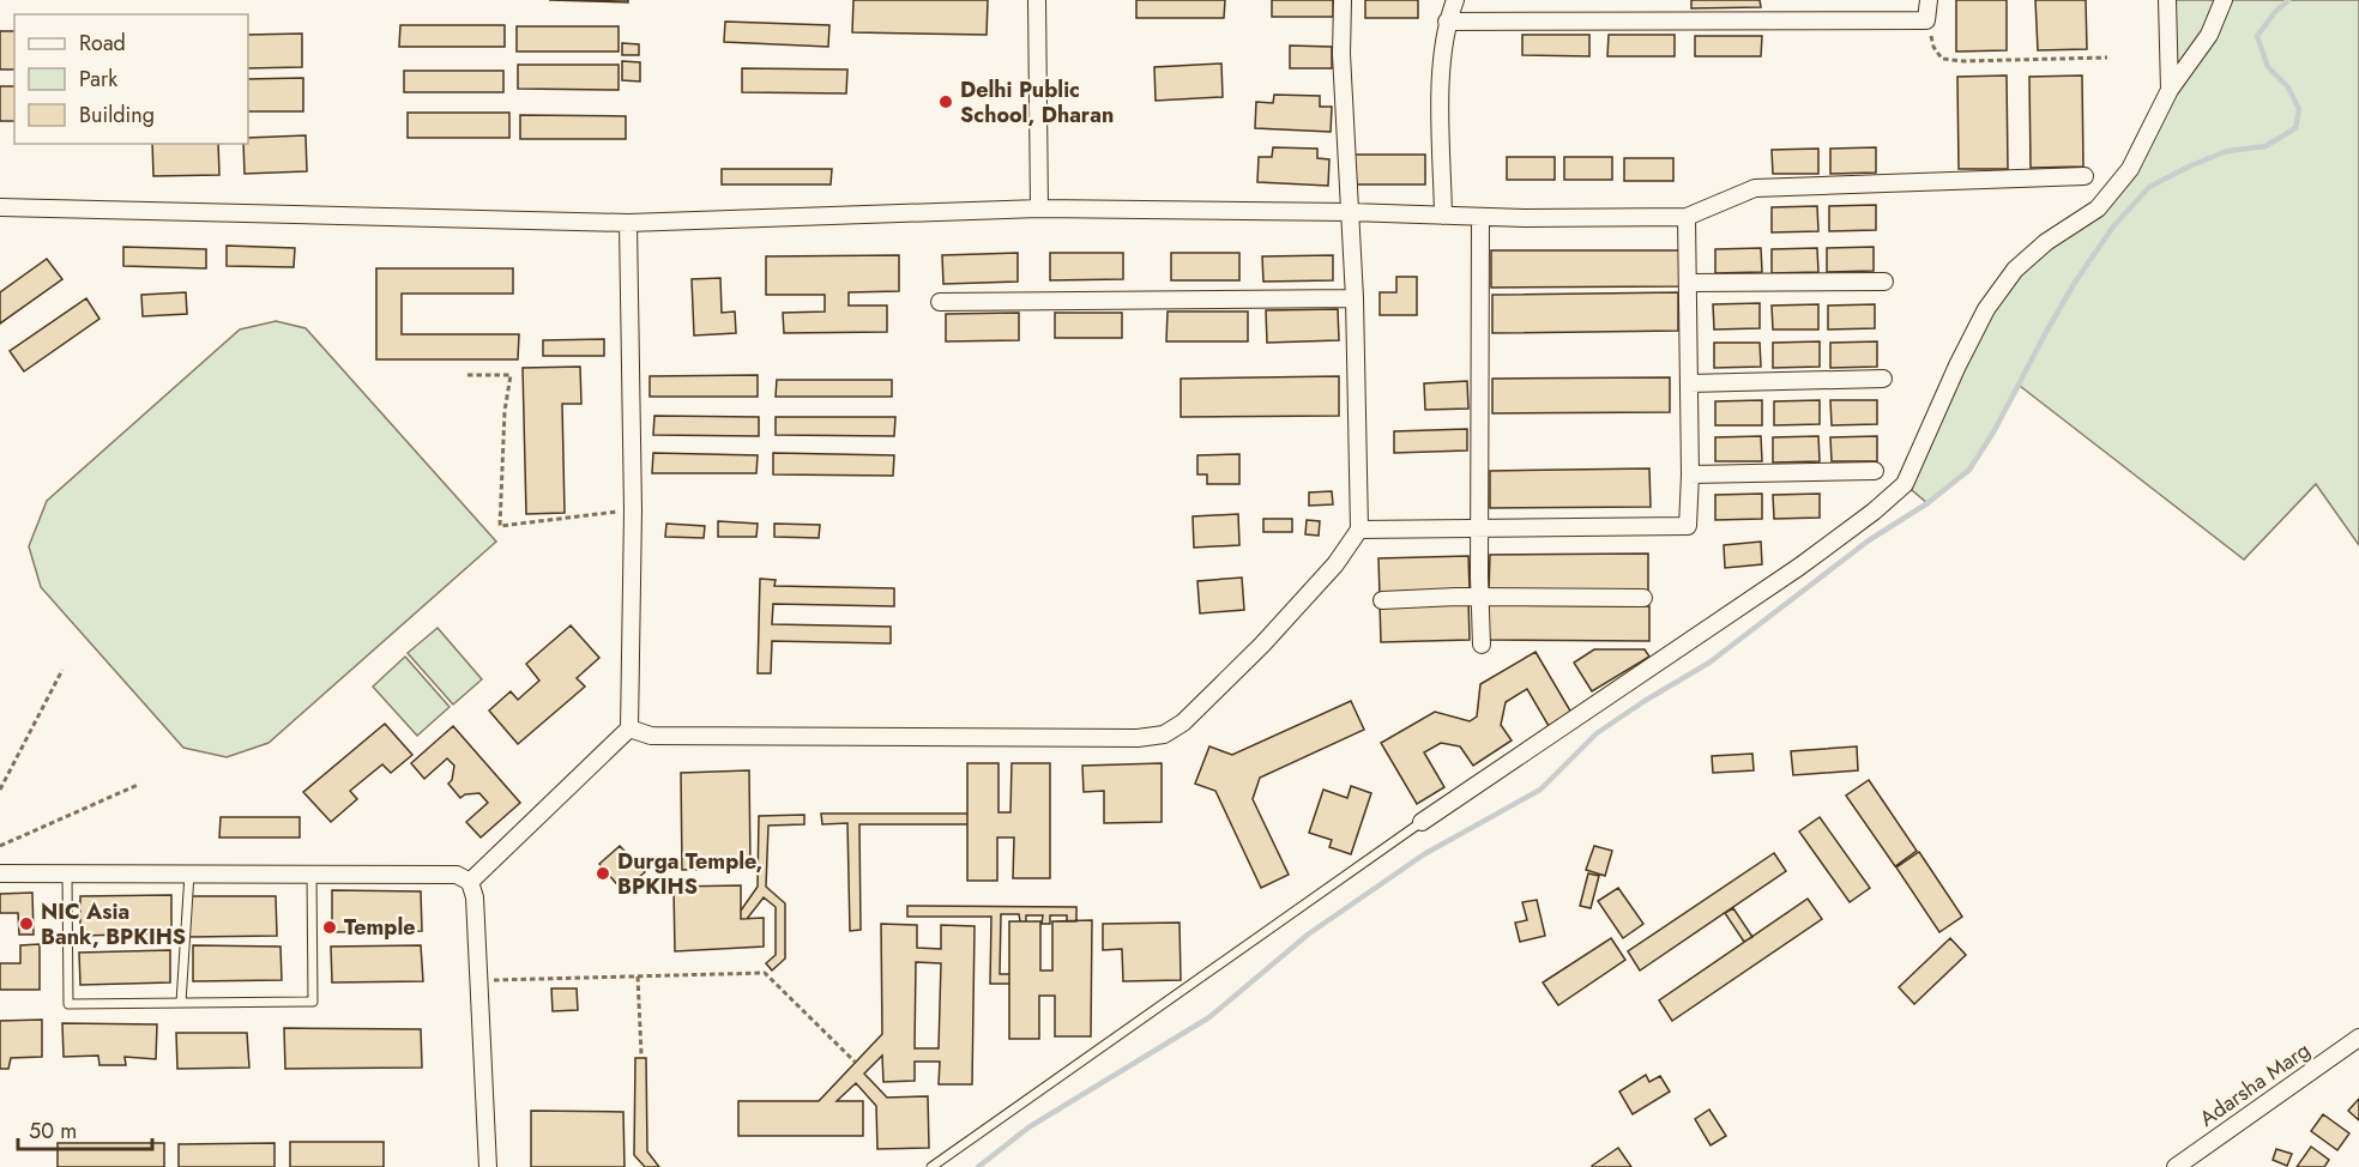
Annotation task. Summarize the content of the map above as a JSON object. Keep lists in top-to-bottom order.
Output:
{
  "streets": {
    "street": ["Adarsha Marg"]
  },
  "places": [
    "Delhi Public School, Dharan",
    "Durga Temple, BPKIHS",
    "NIC Asia Bank, BPKIHS",
    "Temple"
  ],
  "legend": ["Road", "Park", "Building"],
  "scale_bar": "50 m"
}
